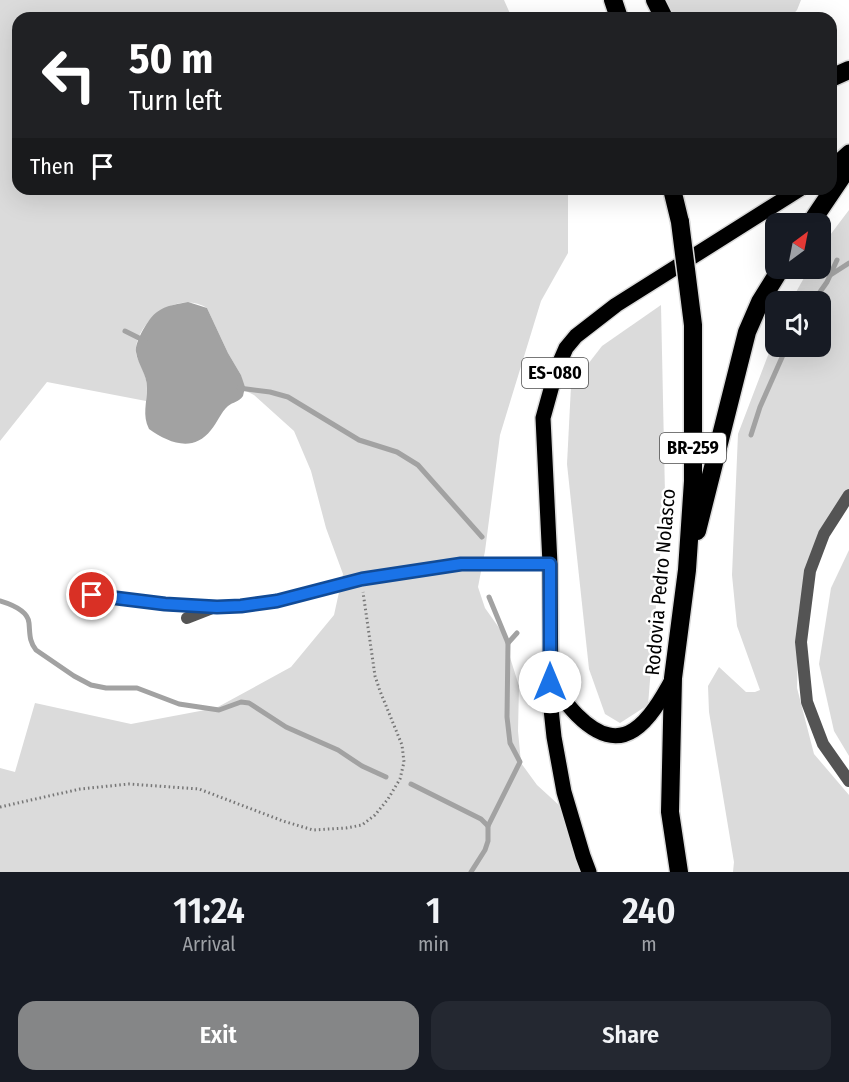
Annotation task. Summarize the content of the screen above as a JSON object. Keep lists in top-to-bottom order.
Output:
{
  "streets": {
    "highway": ["BR-259", "Rodovia Pedro Nolasco"],
    "main road": ["ES-080"]
  },
  "north": "top right",
  "page": {
    "turn": ["50 m", "Turn left"],
    "then": "Then",
    "eta": [
      "11:24",
      "Arrival",
      "1",
      "min",
      "240",
      "m"
    ],
    "buttons": ["Exit", "Share"]
  }
}
